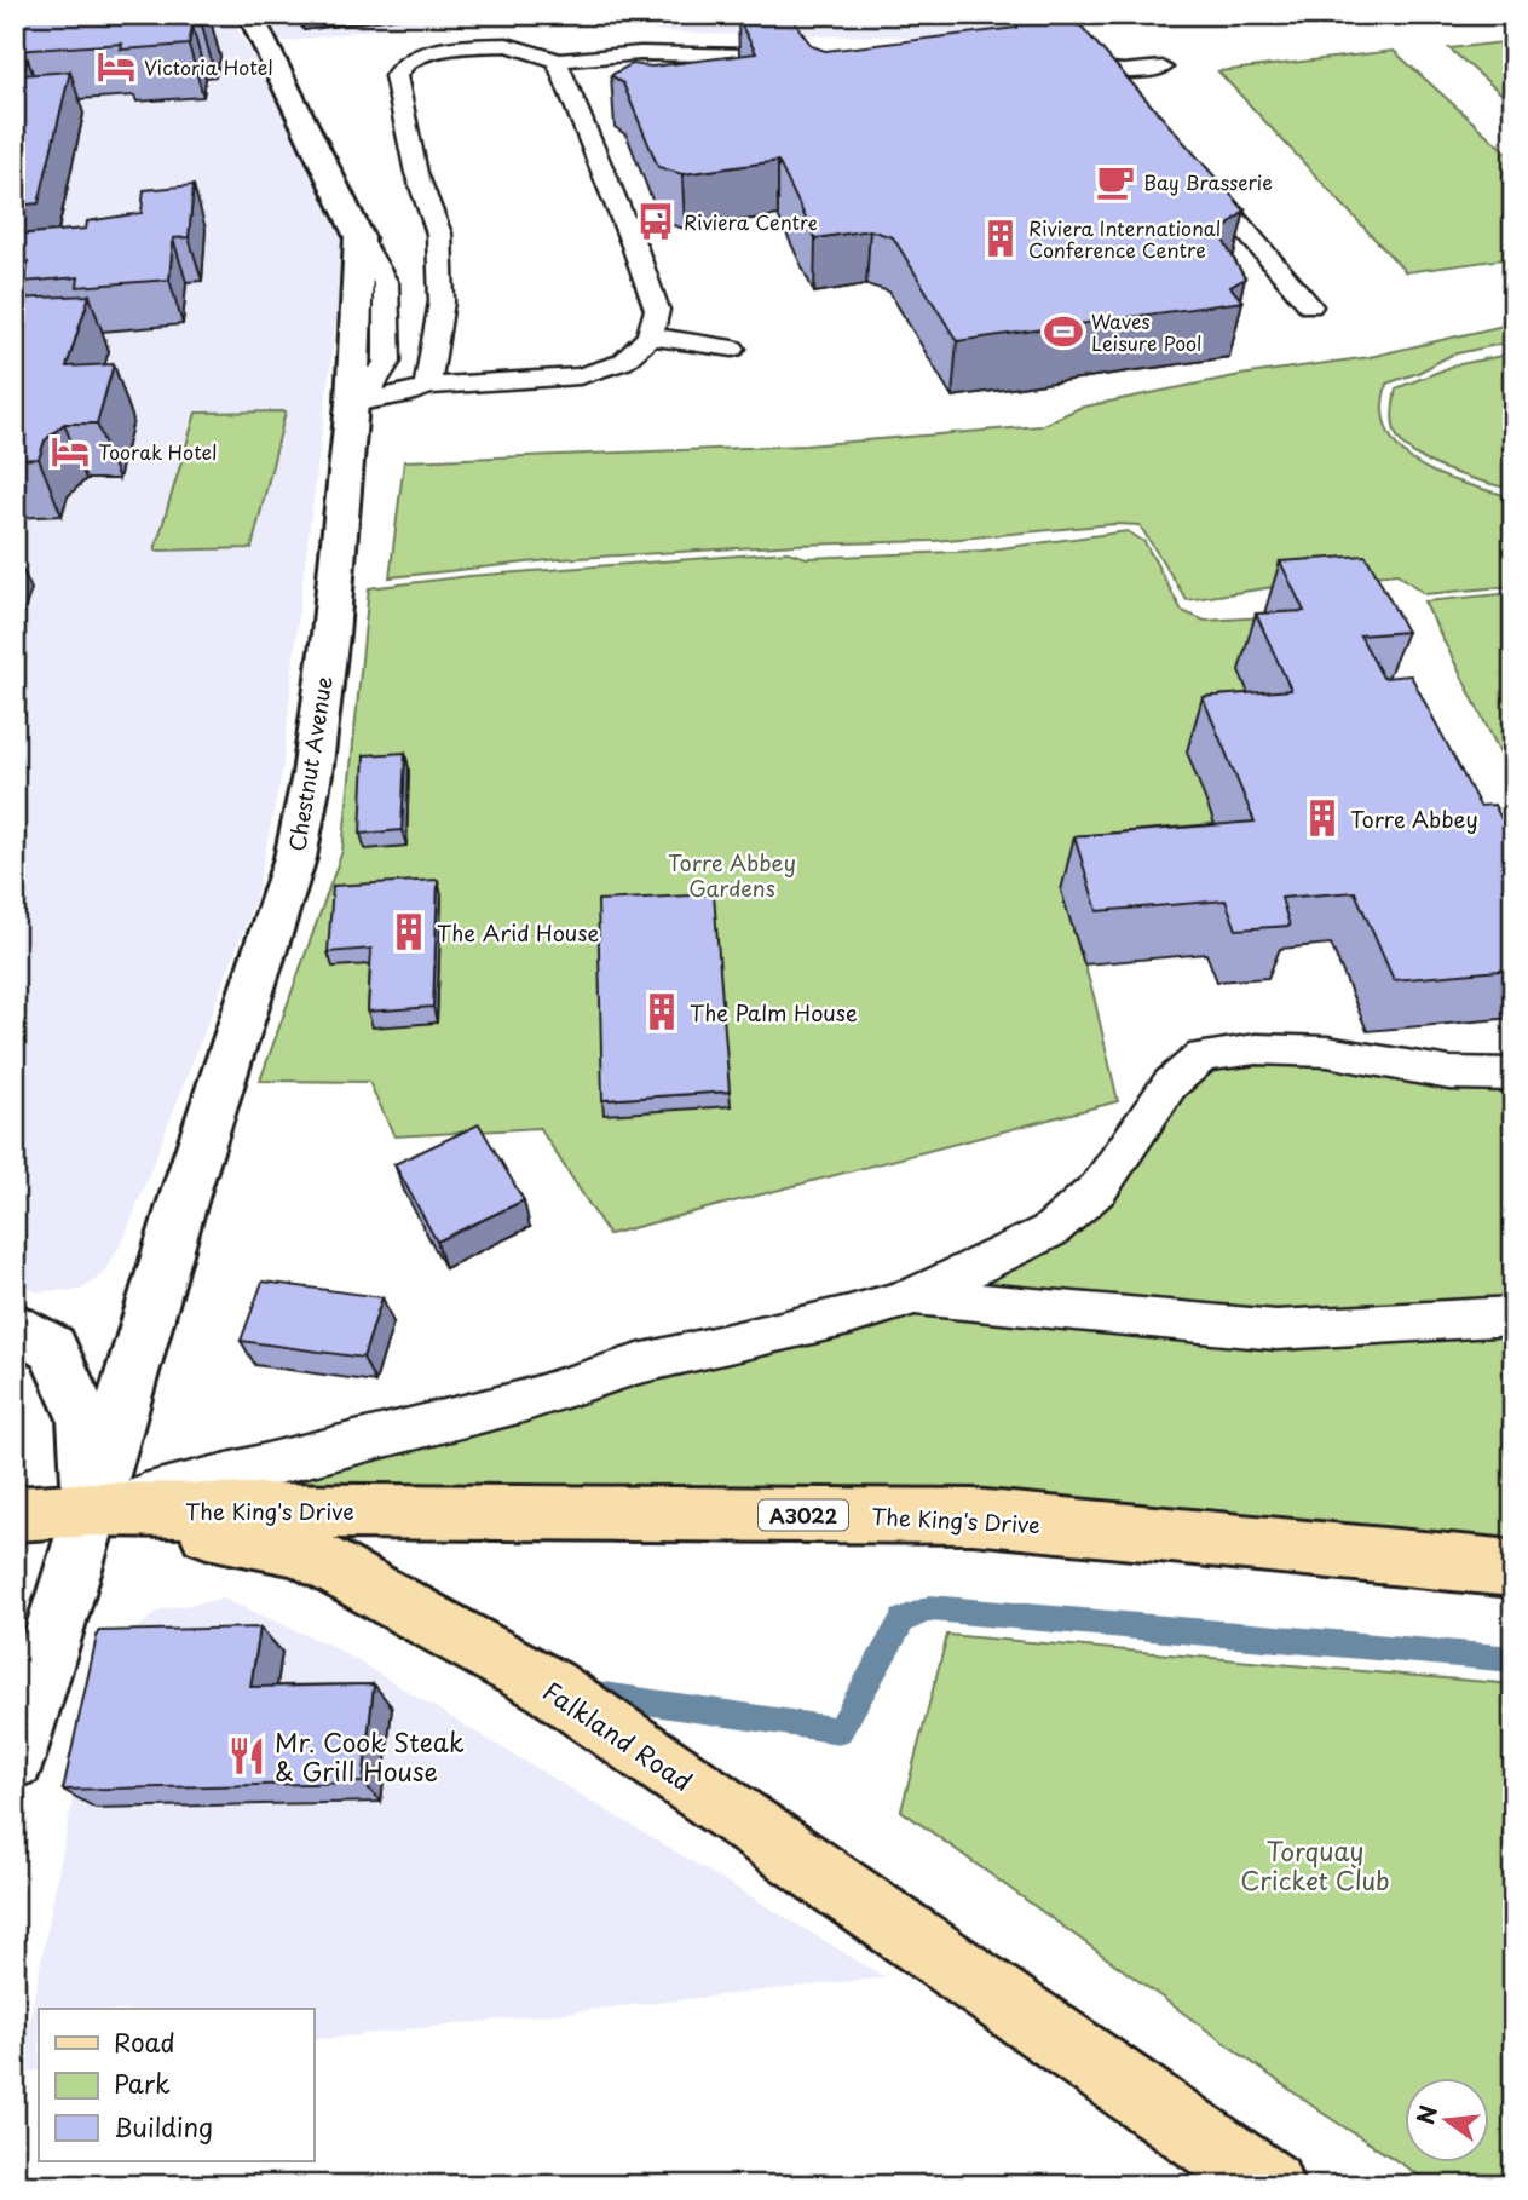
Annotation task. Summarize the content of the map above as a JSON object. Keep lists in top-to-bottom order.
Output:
{
  "streets": {
    "main road": ["The King's Drive", "A3022", "Falkland Road"],
    "street": ["Chestnut Avenue"]
  },
  "crossings": [
    ["Chestnut Avenue", "The King's Drive"],
    ["Chestnut Avenue", "A3022"],
    ["Chestnut Avenue", "Falkland Road"],
    ["The King's Drive", "A3022"],
    ["The King's Drive", "Falkland Road"],
    ["A3022", "Falkland Road"]
  ],
  "parks": ["Torre Abbey Gardens", "Torquay Cricket Club"],
  "places": {
    "hotel": ["Victoria Hotel", "Toorak Hotel"],
    "cafe": ["Bay Brasserie"],
    "bus stop": ["Riviera Centre"],
    "building": [
      "Riviera International Conference Centre",
      "Torre Abbey",
      "The Arid House",
      "The Palm House"
    ],
    "sports": ["Waves Leisure Pool"],
    "restaurant": ["Mr. Cook Steak & Grill House"]
  },
  "legend": ["Road", "Park", "Building"],
  "north": "left"
}
